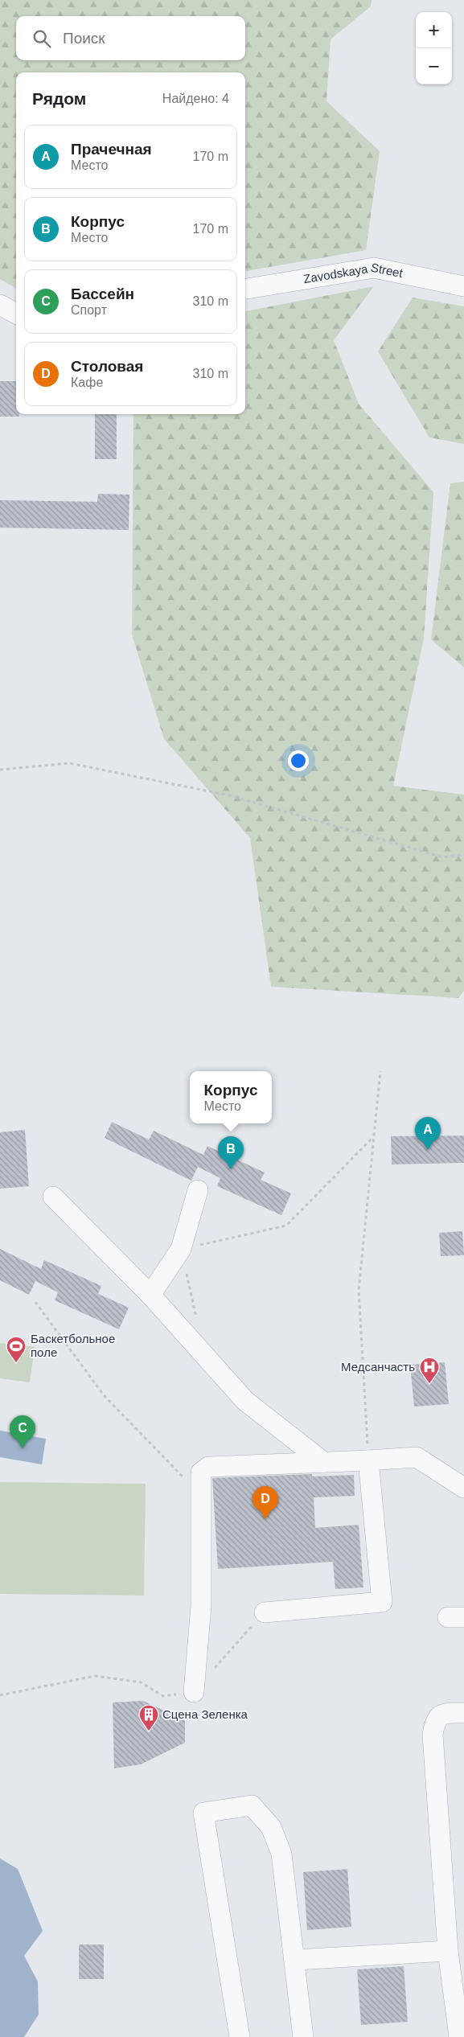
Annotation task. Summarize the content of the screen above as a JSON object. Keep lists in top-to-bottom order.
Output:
{
  "streets": {
    "street": ["Zavodskaya Street"]
  },
  "places": {
    "sports": ["Баскетбольное поле"],
    "hospital": ["Медсанчасть"],
    "building": ["Сцена Зеленка"]
  },
  "page": {
    "map_buttons": ["+", "−"],
    "search": "Поиск",
    "heading": ["Рядом", "Найдено: 4"],
    "list": [
      {
        "mark": "A",
        "name": "Прачечная",
        "note": "Место",
        "value": "170 m"
      },
      {
        "mark": "B",
        "name": "Корпус",
        "note": "Место",
        "value": "170 m"
      },
      {
        "mark": "C",
        "name": "Бассейн",
        "note": "Спорт",
        "value": "310 m"
      },
      {
        "mark": "D",
        "name": "Столовая",
        "note": "Кафе",
        "value": "310 m"
      }
    ],
    "popup": ["Корпус", "Место"],
    "pins": [
      "A",
      "B",
      "C",
      "D"
    ]
  }
}
